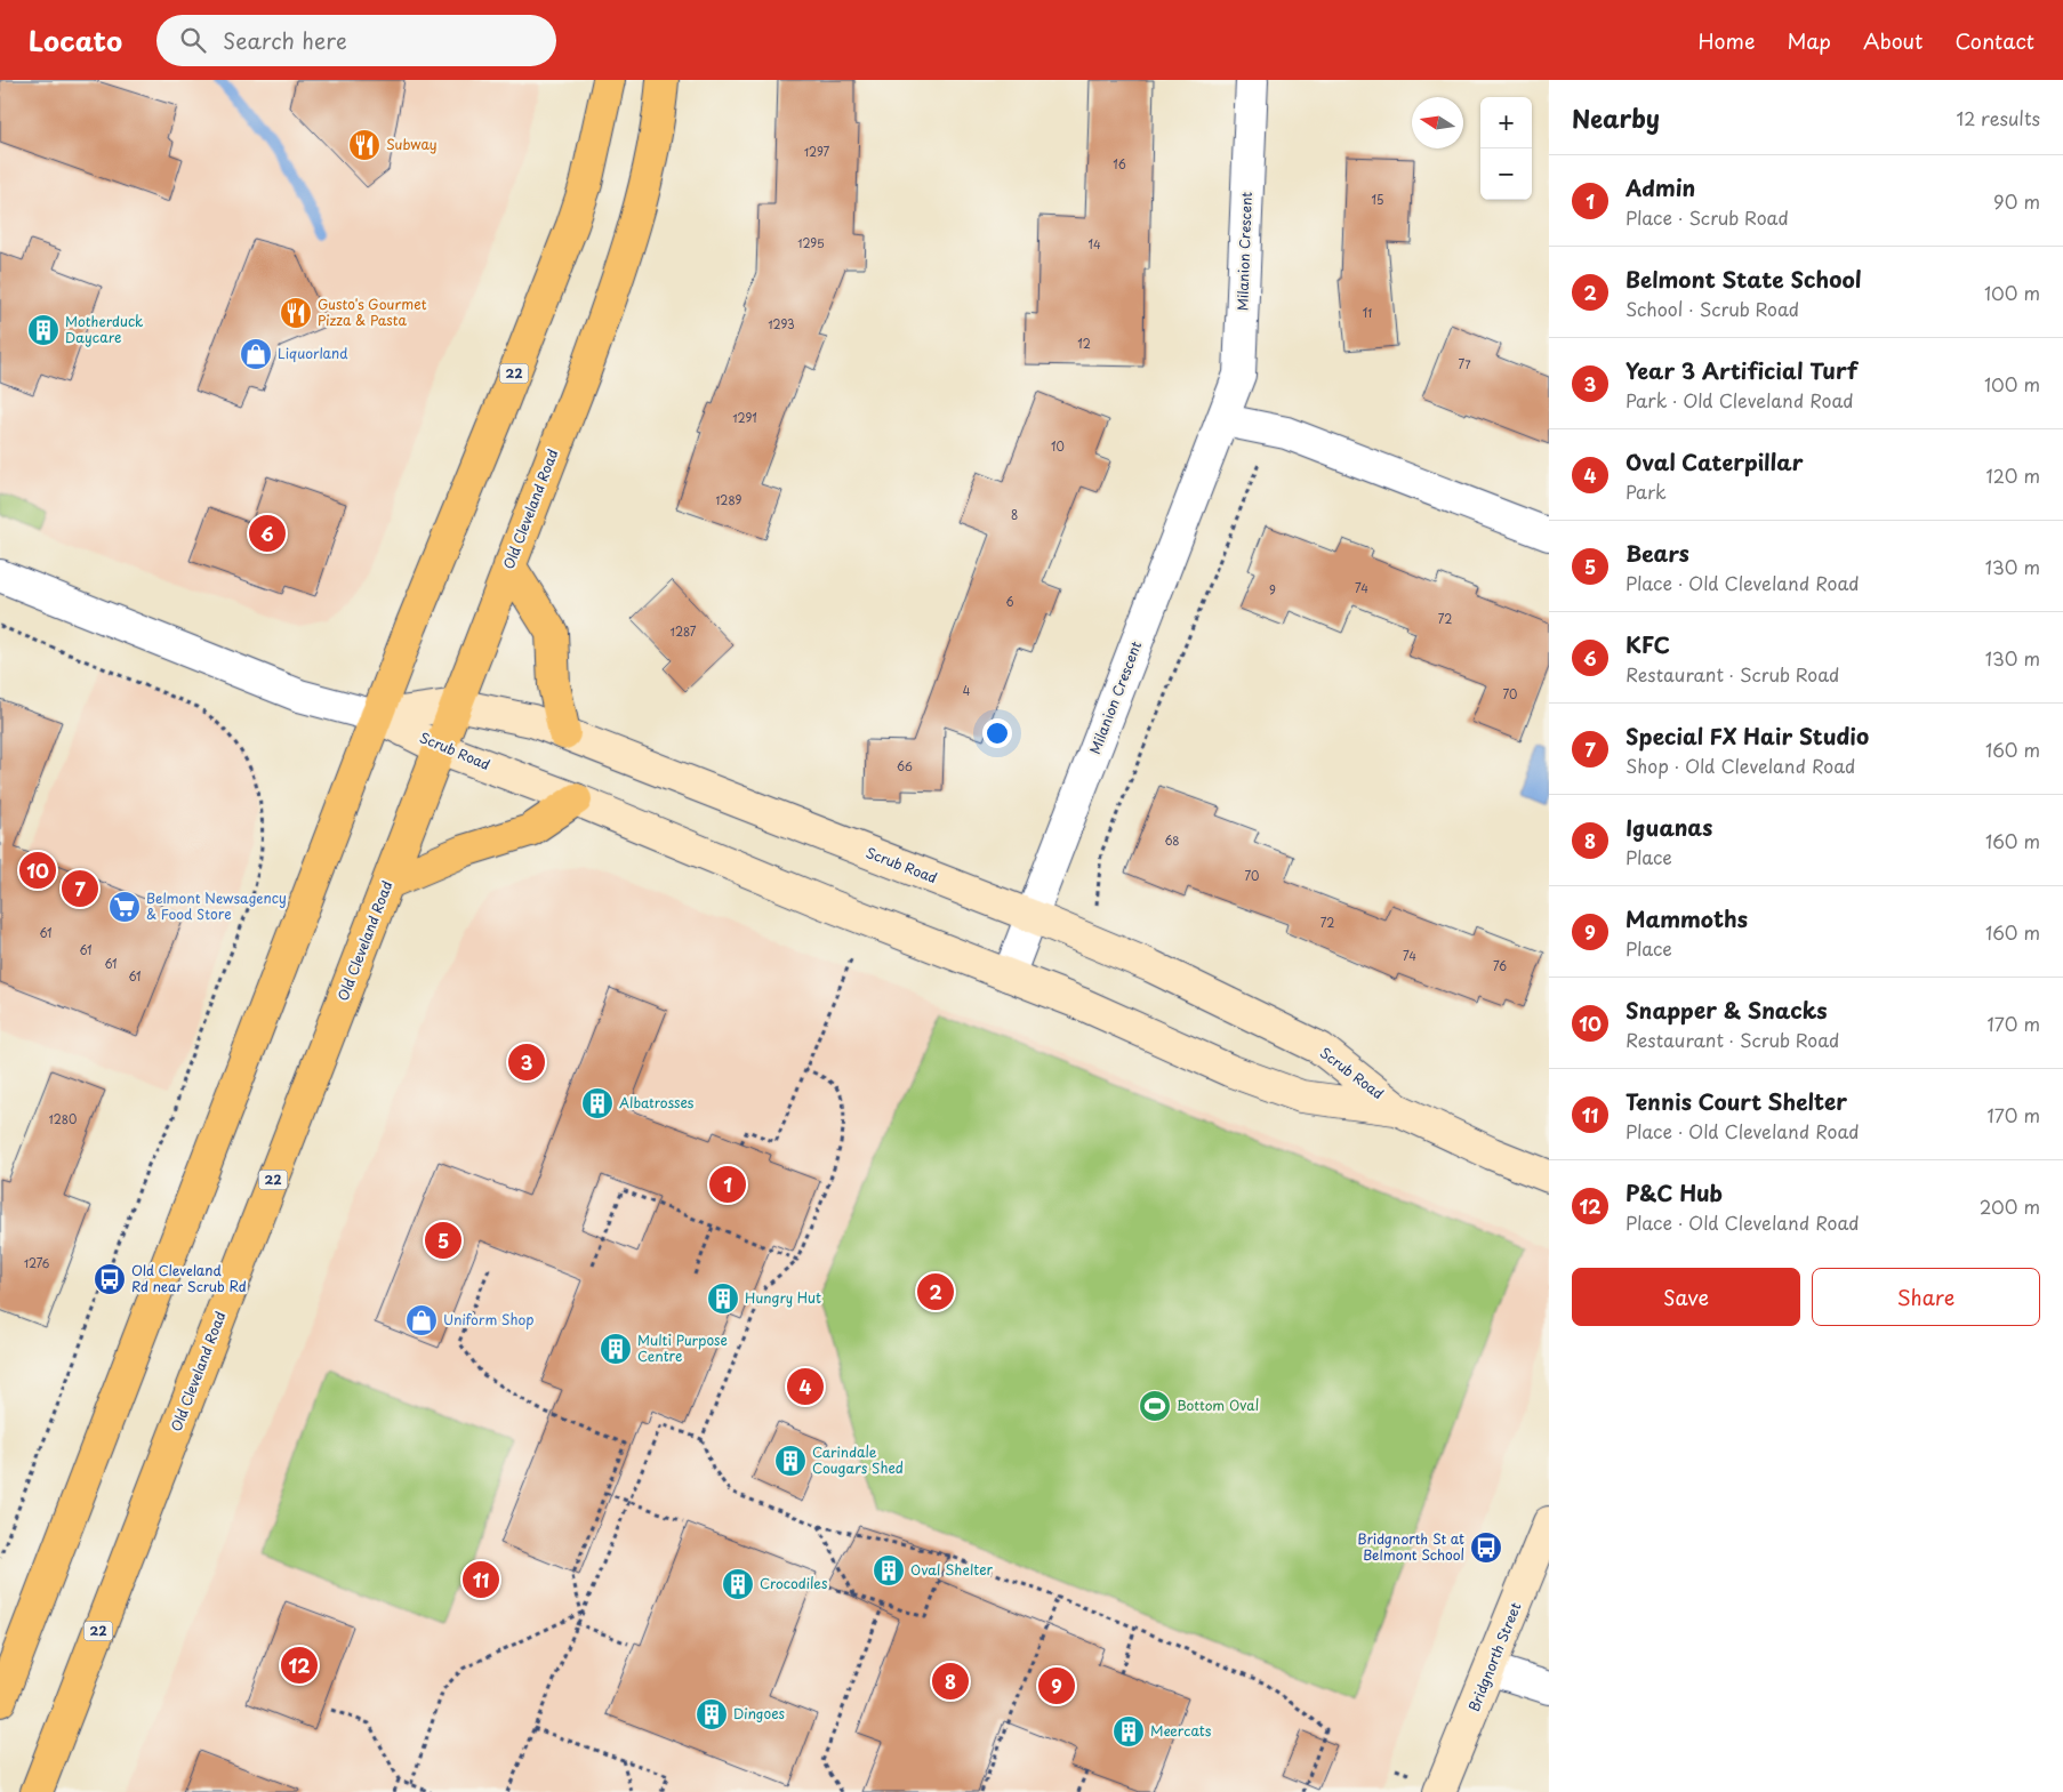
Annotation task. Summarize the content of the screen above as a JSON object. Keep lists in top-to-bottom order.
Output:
{
  "streets": {
    "highway": ["22", "Old Cleveland Road"],
    "main road": ["Scrub Road", "Bridgnorth Street"],
    "street": ["Milanion Crescent"]
  },
  "crossings": [
    ["Milanion Crescent", "Scrub Road"],
    ["22", "Scrub Road"],
    ["Old Cleveland Road", "Scrub Road"]
  ],
  "places": {
    "restaurant": ["Subway", "Gusto's Gourmet Pizza & Pasta"],
    "building": [
      "Motherduck Daycare",
      "Albatrosses",
      "Hungry Hut",
      "Multi Purpose Centre",
      "Carindale Cougars Shed",
      "Oval Shelter",
      "Crocodiles",
      "Dingoes",
      "Meercats"
    ],
    "shop": ["Liquorland", "Uniform Shop"],
    "supermarket": ["Belmont Newsagency & Food Store"],
    "bus stop": ["Old Cleveland Rd near Scrub Rd", "Bridgnorth St at Belmont School"],
    "sports": ["Bottom Oval"]
  },
  "house_numbers": [
    "1297",
    "16",
    "15",
    "1295",
    "14",
    "11",
    "1293",
    "12",
    "77",
    "1291",
    "10",
    "1289",
    "8",
    "74",
    "9",
    "6",
    "72",
    "1287",
    "4",
    "70",
    "66",
    "68",
    "70",
    "72",
    "61",
    "61",
    "74",
    "61",
    "76",
    "61",
    "1280",
    "1276"
  ],
  "north": "left",
  "page": {
    "header": "Locato",
    "search": "Search here",
    "nav": [
      "Home",
      "Map",
      "About",
      "Contact"
    ],
    "heading": ["Nearby", "12 results"],
    "map_buttons": ["+", "−"],
    "list": [
      {
        "mark": "1",
        "name": "Admin",
        "note": "Place · Scrub Road",
        "value": "90 m"
      },
      {
        "mark": "2",
        "name": "Belmont State School",
        "note": "School · Scrub Road",
        "value": "100 m"
      },
      {
        "mark": "3",
        "name": "Year 3 Artificial Turf",
        "note": "Park · Old Cleveland Road",
        "value": "100 m"
      },
      {
        "mark": "4",
        "name": "Oval Caterpillar",
        "note": "Park",
        "value": "120 m"
      },
      {
        "mark": "5",
        "name": "Bears",
        "note": "Place · Old Cleveland Road",
        "value": "130 m"
      },
      {
        "mark": "6",
        "name": "KFC",
        "note": "Restaurant · Scrub Road",
        "value": "130 m"
      },
      {
        "mark": "7",
        "name": "Special FX Hair Studio",
        "note": "Shop · Old Cleveland Road",
        "value": "160 m"
      },
      {
        "mark": "8",
        "name": "Iguanas",
        "note": "Place",
        "value": "160 m"
      },
      {
        "mark": "9",
        "name": "Mammoths",
        "note": "Place",
        "value": "160 m"
      },
      {
        "mark": "10",
        "name": "Snapper & Snacks",
        "note": "Restaurant · Scrub Road",
        "value": "170 m"
      },
      {
        "mark": "11",
        "name": "Tennis Court Shelter",
        "note": "Place · Old Cleveland Road",
        "value": "170 m"
      },
      {
        "mark": "12",
        "name": "P&C Hub",
        "note": "Place · Old Cleveland Road",
        "value": "200 m"
      }
    ],
    "pins": [
      "6",
      "10",
      "7",
      "3",
      "1",
      "5",
      "2",
      "4",
      "11",
      "12",
      "8",
      "9"
    ],
    "buttons": ["Save", "Share"]
  }
}
